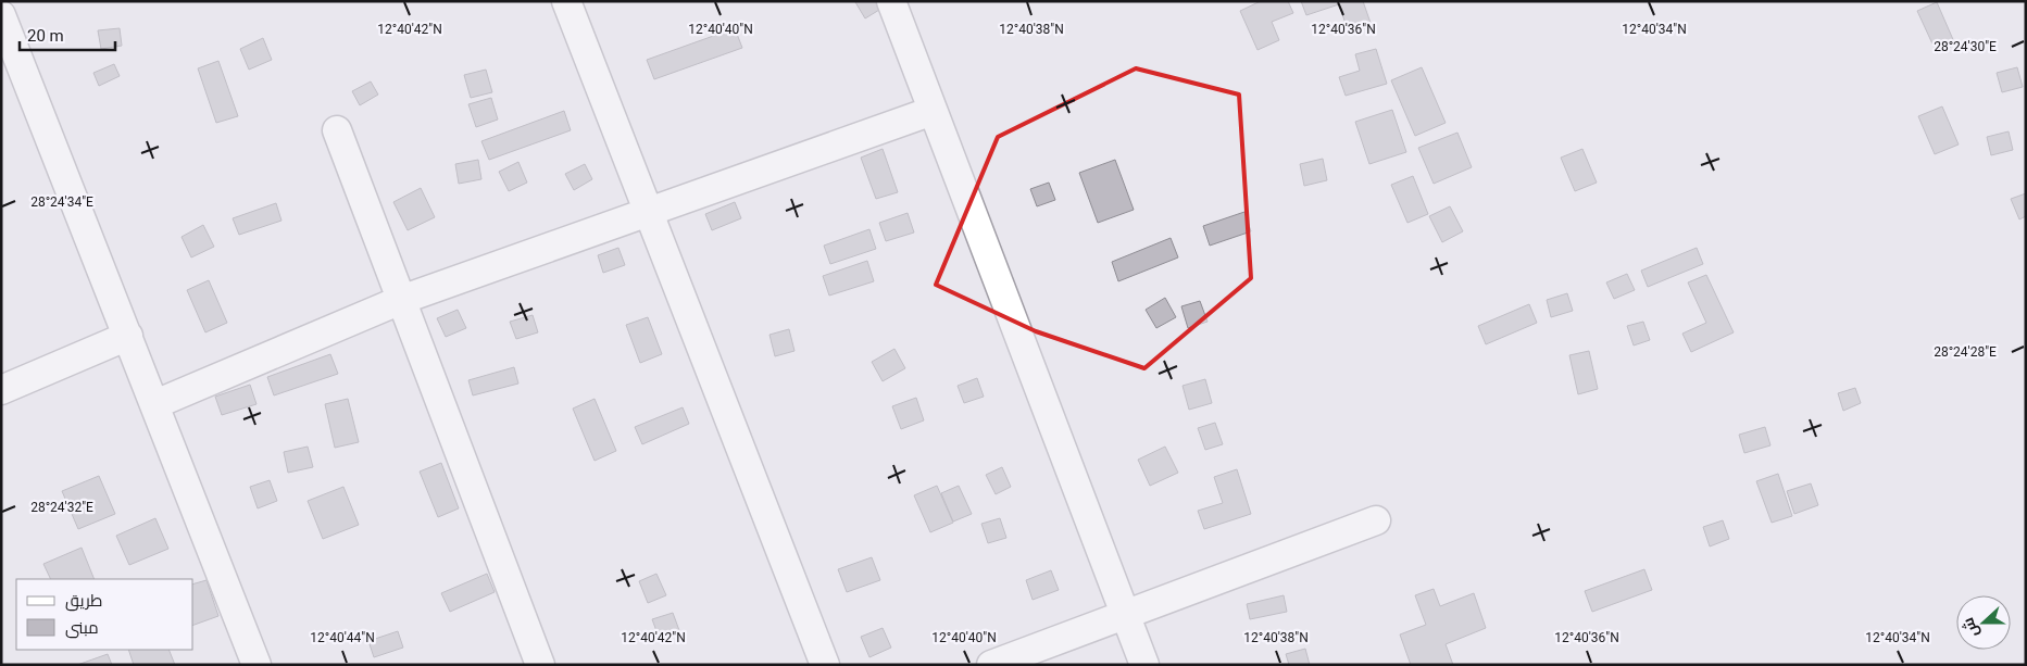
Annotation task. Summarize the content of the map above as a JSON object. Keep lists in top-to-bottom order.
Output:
{
  "legend": ["طريق", "مبنى"],
  "scale_bar": "20 m",
  "north": "left",
  "coordinates": [
    "12°40'38\"N",
    "12°40'42\"N",
    "12°40'40\"N",
    "12°40'36\"N",
    "12°40'34\"N",
    "28°24'30\"E",
    "28°24'34\"E",
    "28°24'28\"E",
    "28°24'32\"E",
    "12°40'44\"N"
  ]
}
